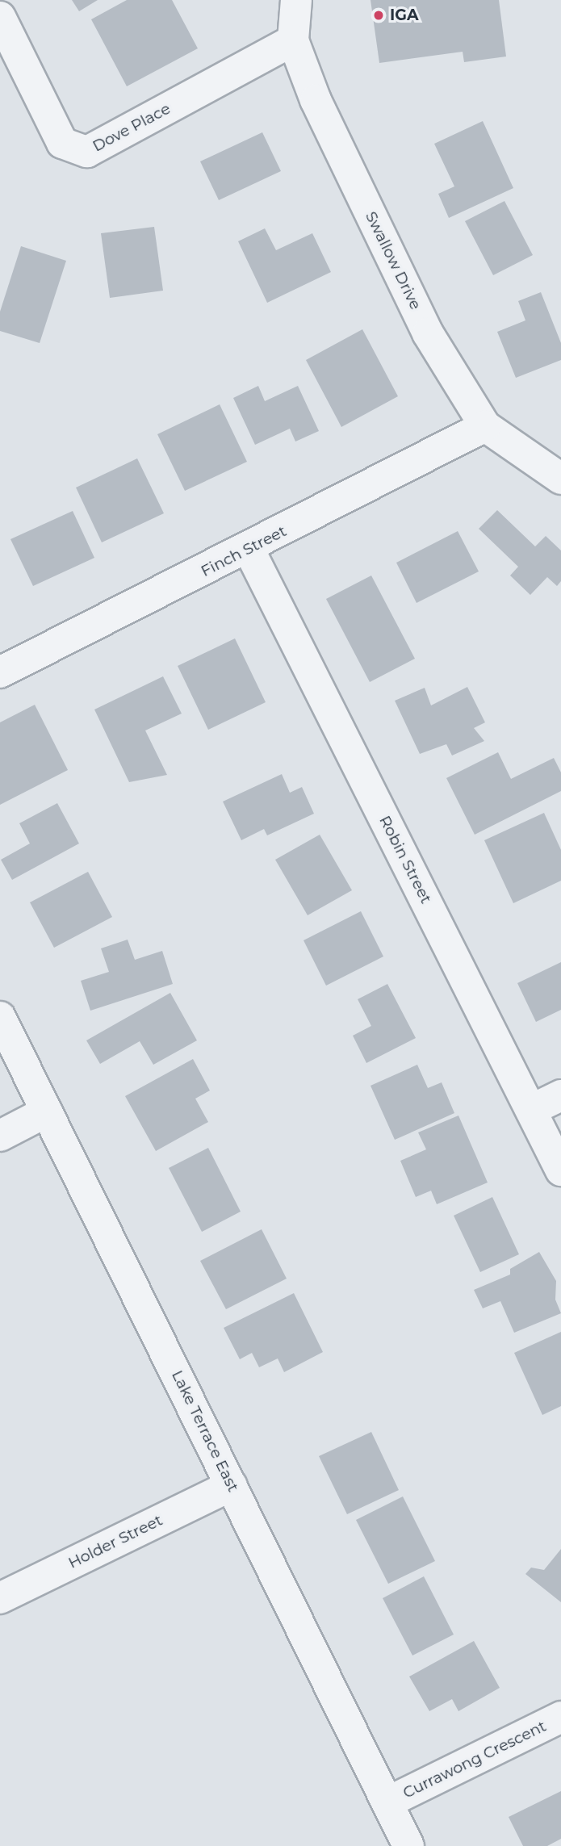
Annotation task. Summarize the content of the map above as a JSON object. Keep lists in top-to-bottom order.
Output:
{
  "streets": {
    "street": [
      "Dove Place",
      "Swallow Drive",
      "Finch Street",
      "Robin Street",
      "Lake Terrace East",
      "Holder Street",
      "Currawong Crescent"
    ]
  },
  "crossings": [
    ["Dove Place", "Swallow Drive"],
    ["Swallow Drive", "Finch Street"],
    ["Finch Street", "Robin Street"],
    ["Lake Terrace East", "Holder Street"],
    ["Lake Terrace East", "Currawong Crescent"]
  ],
  "places": ["IGA"]
}
